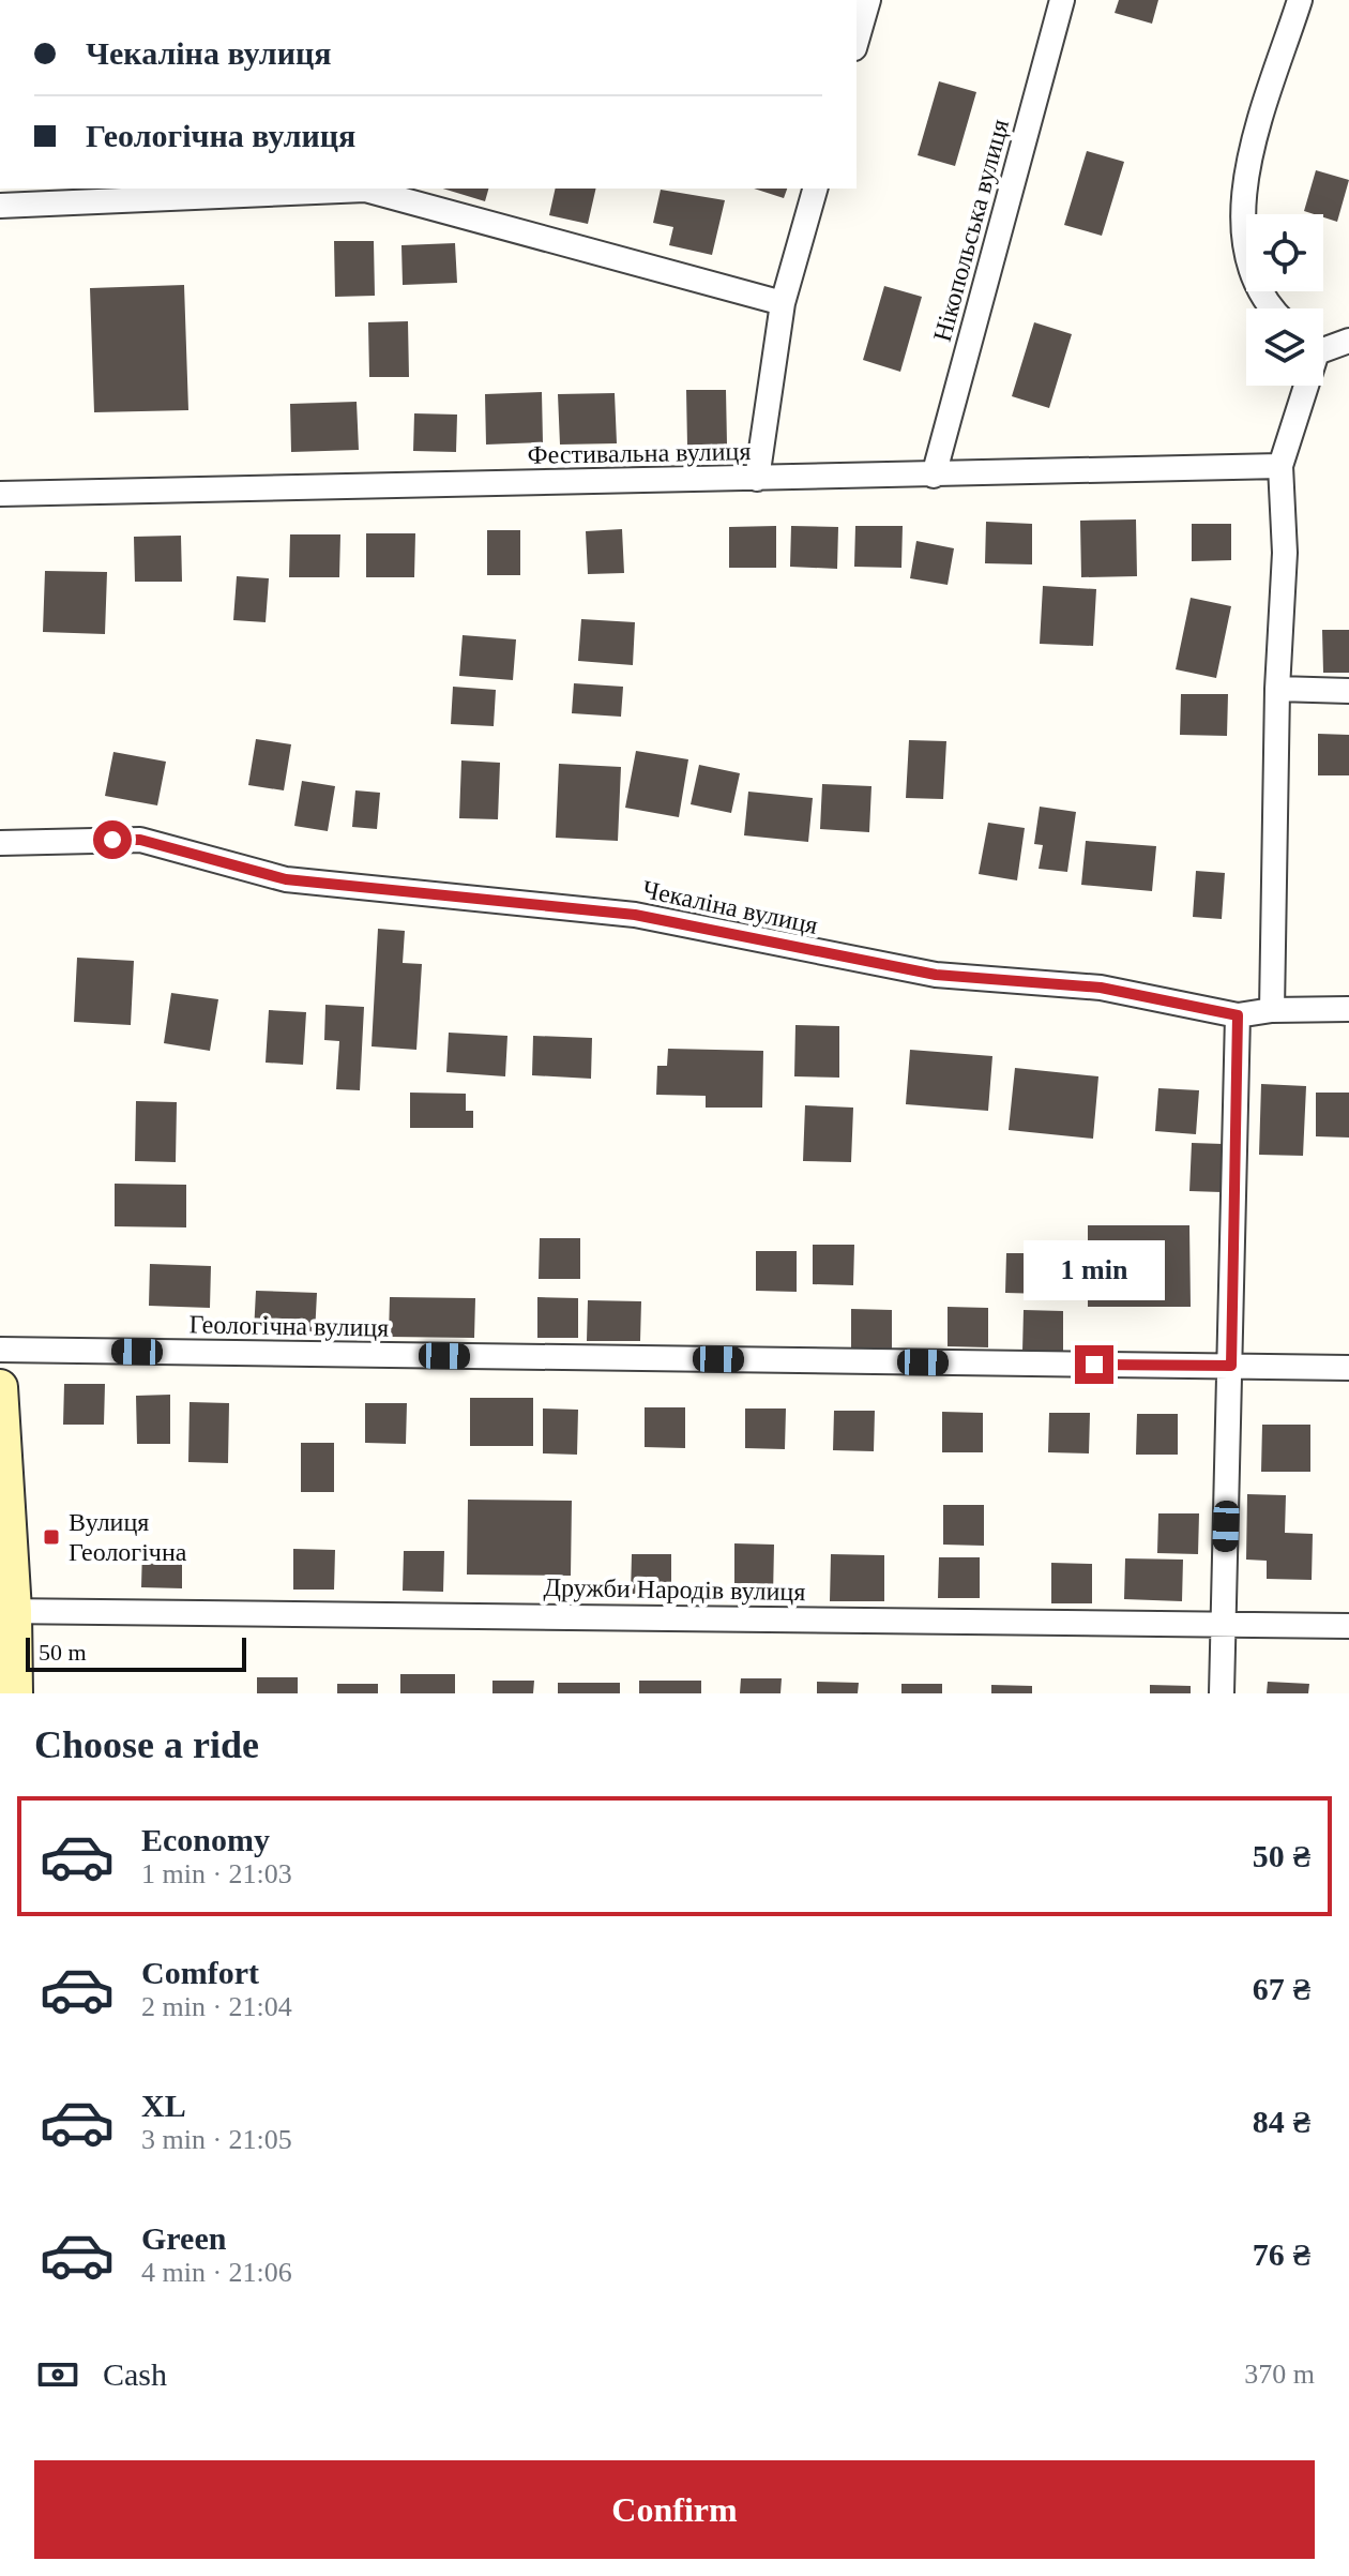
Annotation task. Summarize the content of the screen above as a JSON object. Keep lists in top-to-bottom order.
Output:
{
  "streets": {
    "street": [
      "Нікопольська вулиця",
      "Фестивальна вулиця",
      "Чекаліна вулиця",
      "Геологічна вулиця",
      "Дружби Народів вулиця"
    ]
  },
  "crossings": [
    ["Нікопольська вулиця", "Фестивальна вулиця"]
  ],
  "places": {
    "transit": ["Вулиця Геологічна"]
  },
  "scale_bar": "50 m",
  "page": {
    "banner": ["Чекаліна вулиця", "Геологічна вулиця"],
    "bubble": "1 min",
    "scale": "50 m",
    "heading": "Choose a ride",
    "list": [
      {
        "name": "Economy",
        "note": "1 min · 21:03",
        "value": "50 ₴"
      },
      {
        "name": "Comfort",
        "note": "2 min · 21:04",
        "value": "67 ₴"
      },
      {
        "name": "XL",
        "note": "3 min · 21:05",
        "value": "84 ₴"
      },
      {
        "name": "Green",
        "note": "4 min · 21:06",
        "value": "76 ₴"
      }
    ],
    "pay": ["Cash", "370 m"],
    "buttons": "Confirm"
  }
}
